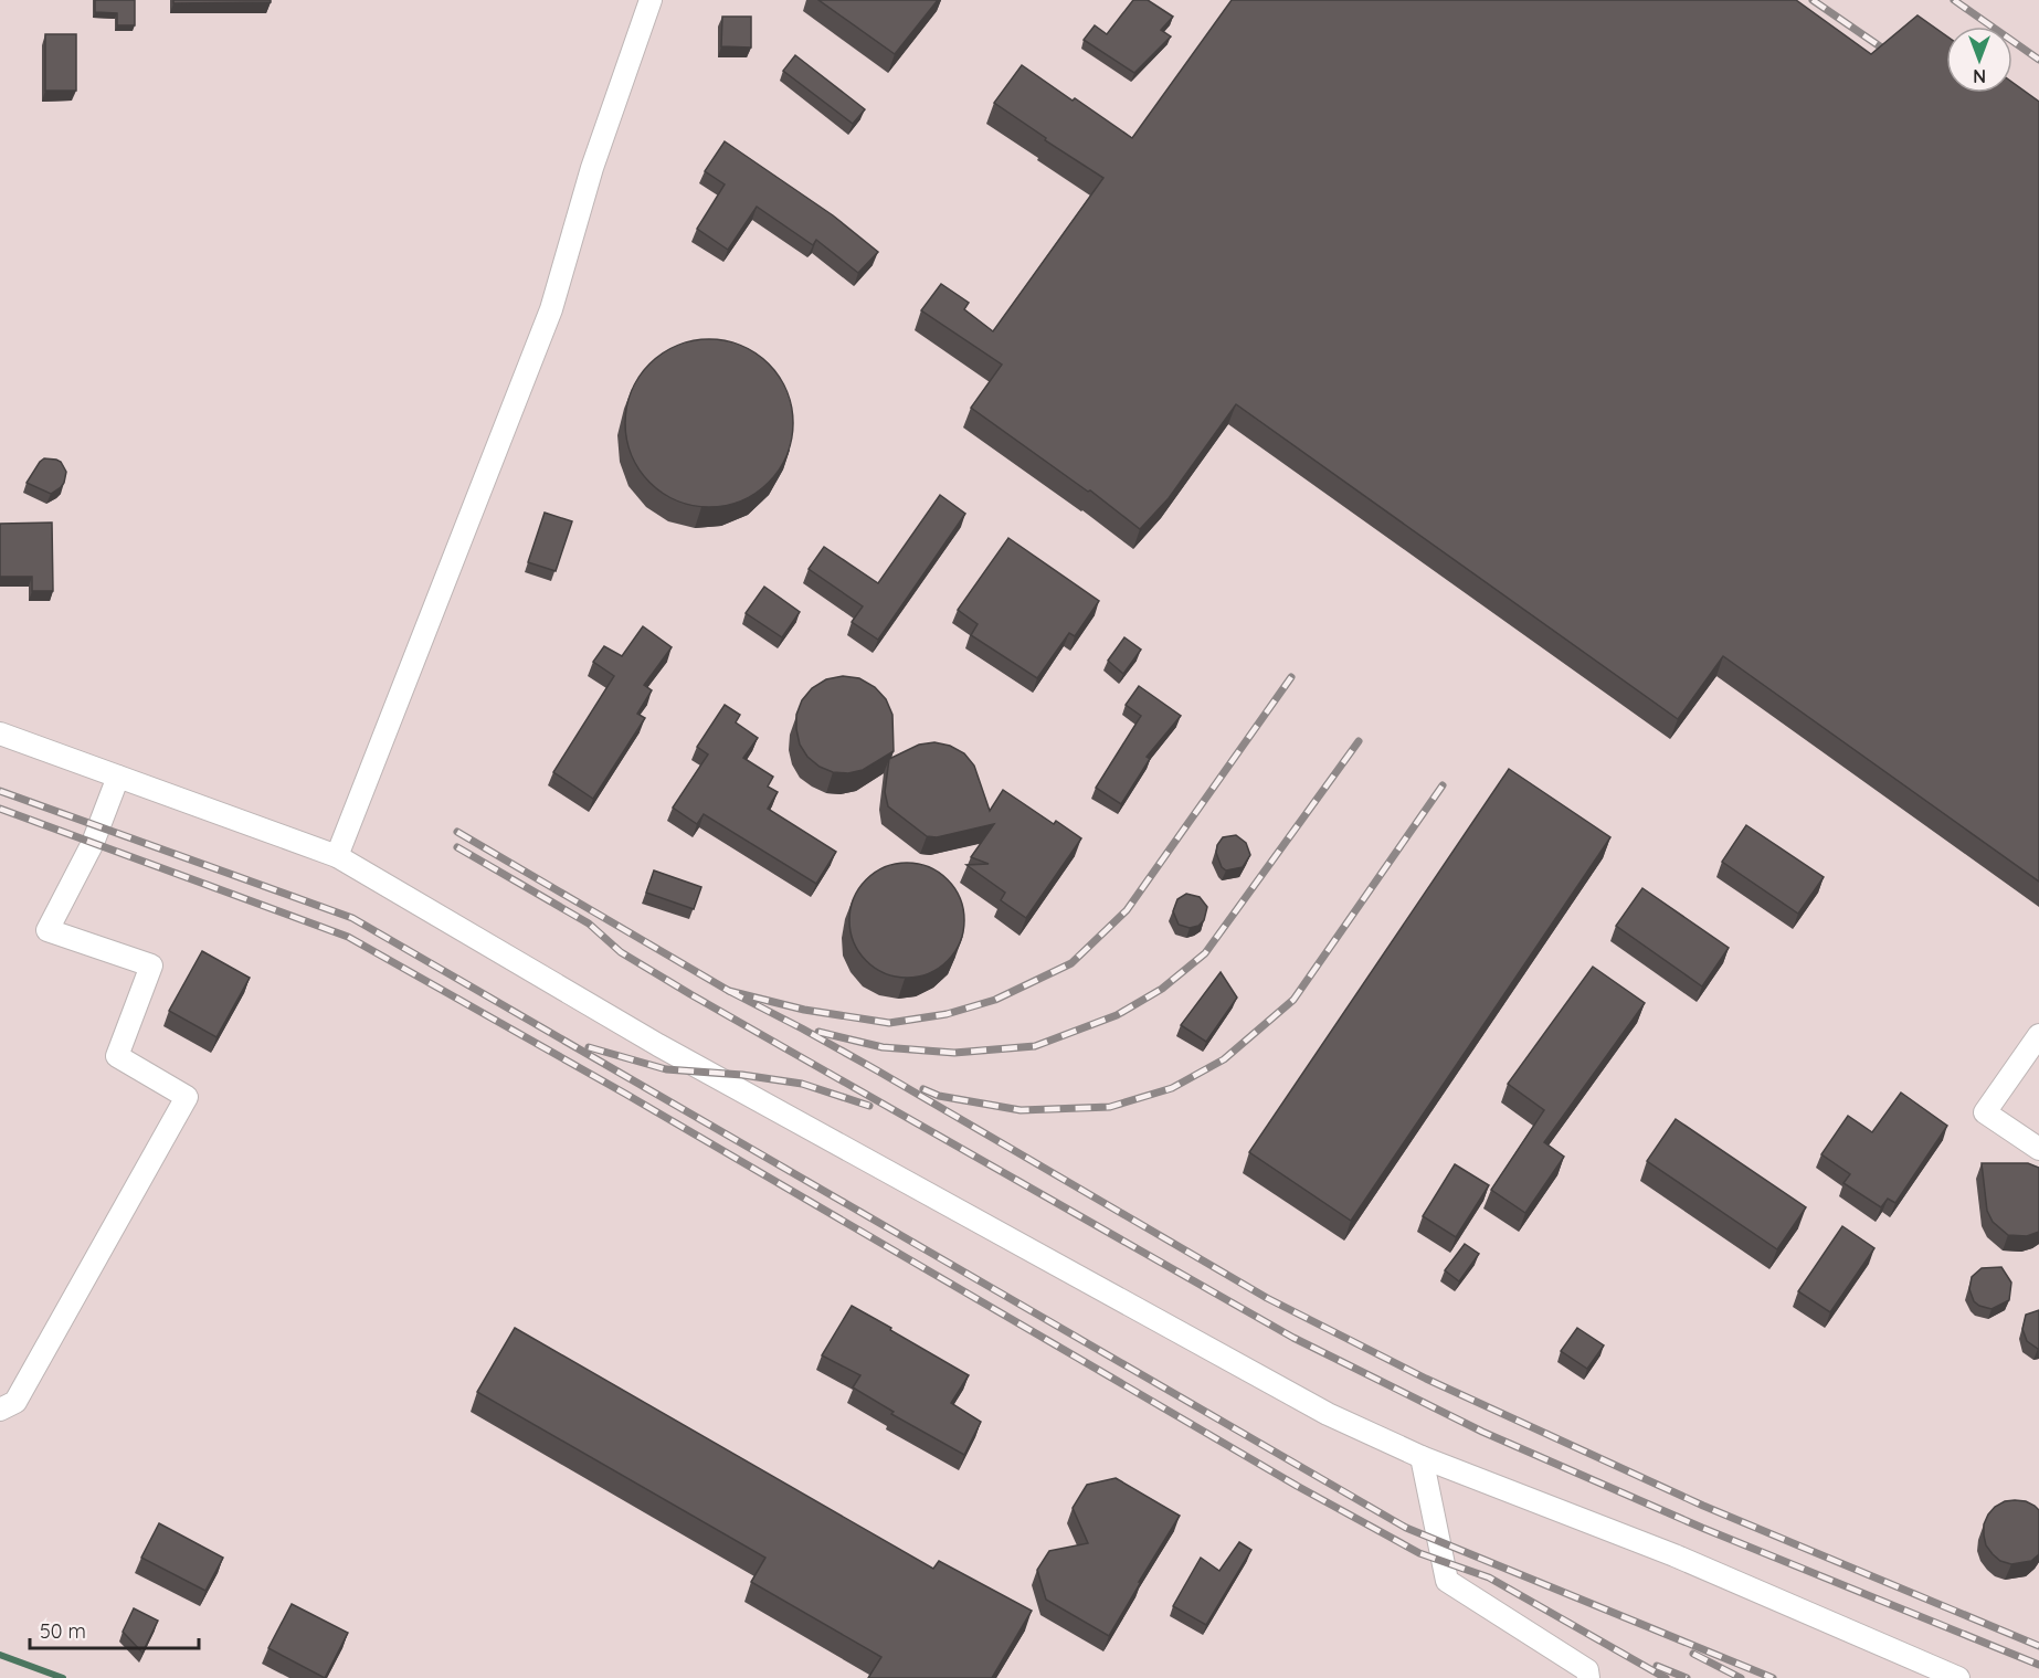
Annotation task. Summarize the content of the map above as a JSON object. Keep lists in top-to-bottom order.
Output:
{
  "scale_bar": "50 m",
  "north": "bottom"
}
